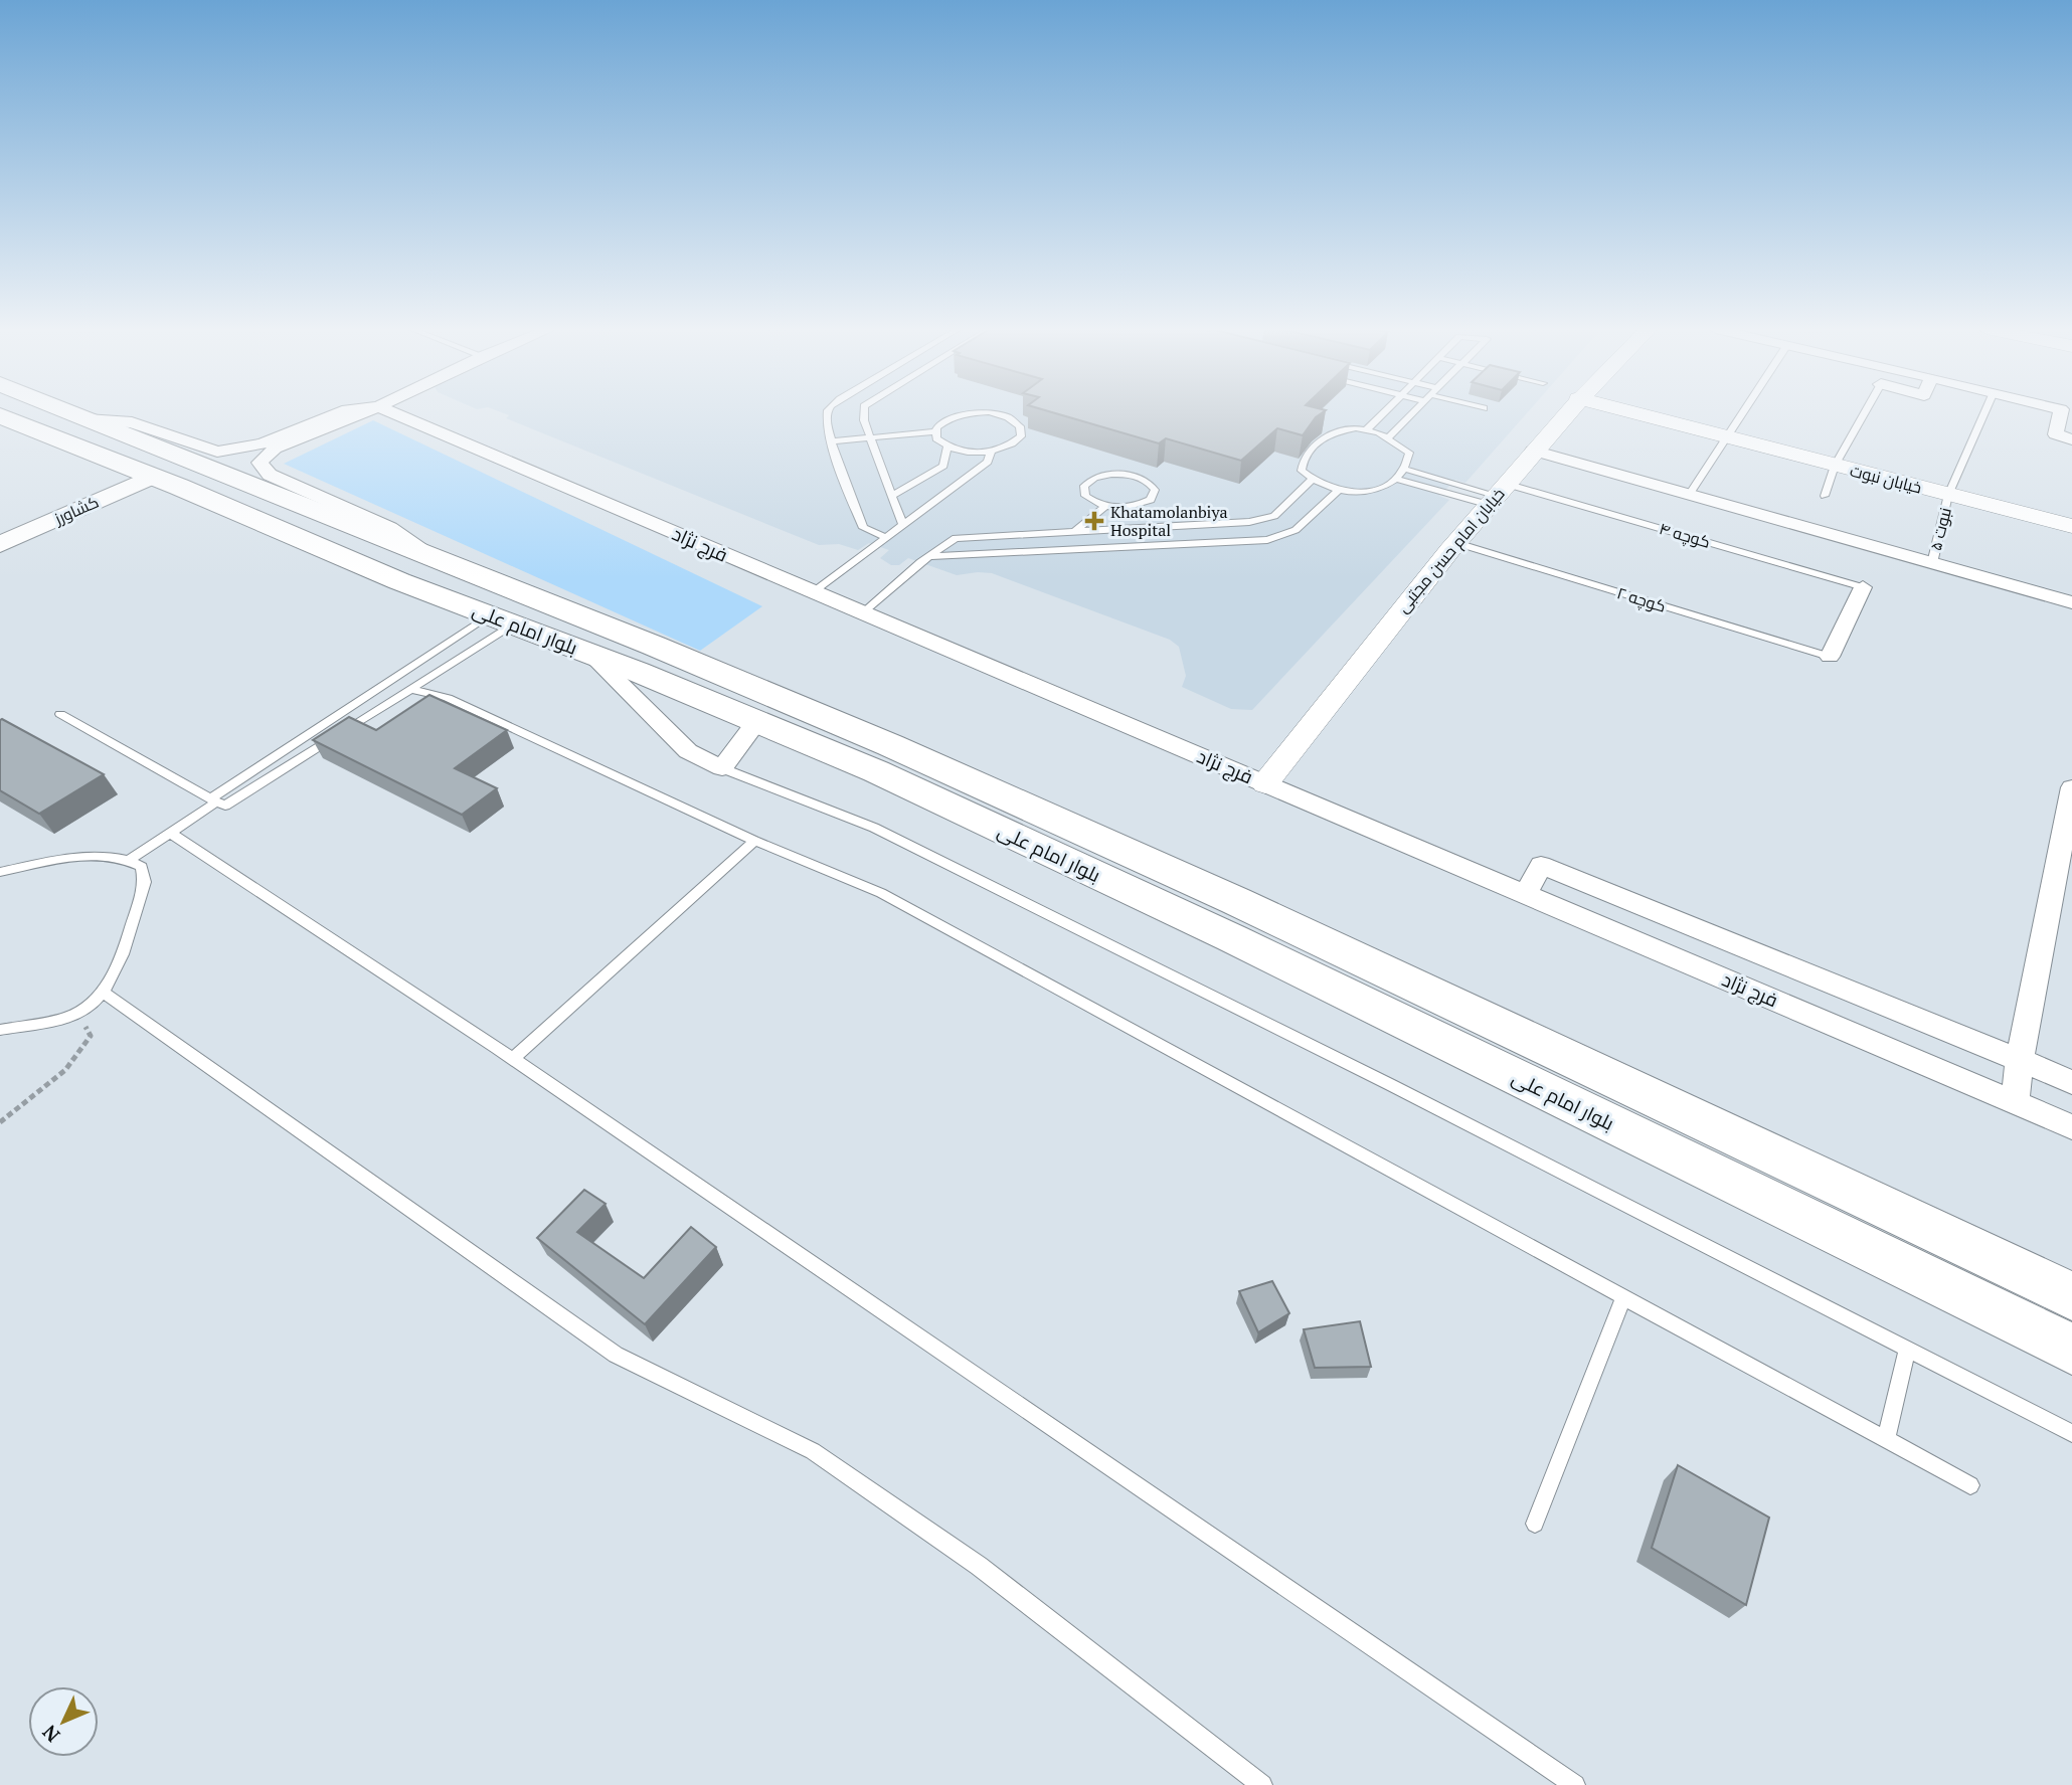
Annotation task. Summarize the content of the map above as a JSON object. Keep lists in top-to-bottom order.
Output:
{
  "streets": {
    "main road": ["کشاورز", "بلوار امام علی"],
    "street": ["خیابان نبوت", "فرج نژاد", "خیابان امام حسن مجتبی"],
    "lane": ["نبوت ۵", "کوچه ۴", "کوچه ۲"]
  },
  "crossings": [
    ["خیابان نبوت", "نبوت ۵"],
    ["کشاورز", "بلوار امام علی"],
    ["کوچه ۴", "خیابان امام حسن مجتبی"],
    ["فرج نژاد", "خیابان امام حسن مجتبی"],
    ["خیابان امام حسن مجتبی", "کوچه ۲"]
  ],
  "places": {
    "health": ["Khatamolanbiya Hospital"]
  },
  "north": "bottom left"
}
